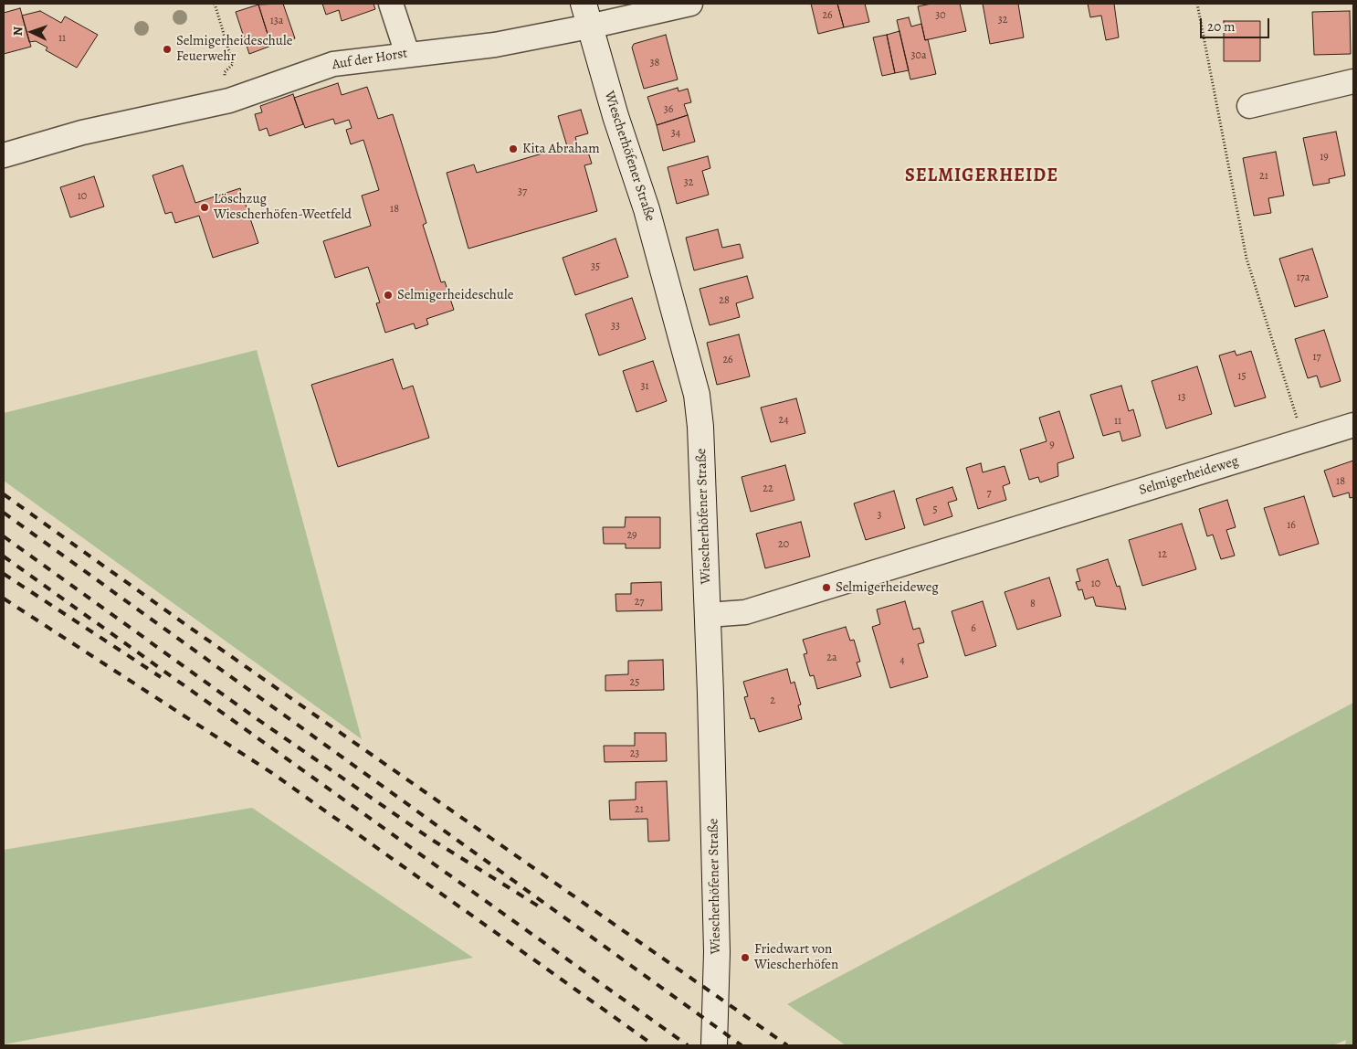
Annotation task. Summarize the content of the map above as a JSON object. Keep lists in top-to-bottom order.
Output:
{
  "streets": {
    "street": ["Auf der Horst", "Wiescherhöfener Straße", "Selmigerheideweg"]
  },
  "crossings": [
    ["Auf der Horst", "Wiescherhöfener Straße"],
    ["Wiescherhöfener Straße", "Selmigerheideweg"]
  ],
  "districts": ["SELMIGERHEIDE"],
  "places": [
    "Selmigerheideschule Feuerwehr",
    "Kita Abraham",
    "Löschzug Wiescherhöfen-Weetfeld",
    "Selmigerheideschule",
    "Selmigerheideweg",
    "Friedwart von Wiescherhöfen"
  ],
  "house_numbers": [
    "26",
    "30",
    "32",
    "13a",
    "11",
    "30a",
    "38",
    "36",
    "34",
    "19",
    "21",
    "32",
    "37",
    "10",
    "18",
    "35",
    "17a",
    "28",
    "33",
    "17",
    "26",
    "15",
    "31",
    "13",
    "24",
    "11",
    "9",
    "18",
    "22",
    "7",
    "5",
    "3",
    "16",
    "29",
    "20",
    "12",
    "10",
    "27",
    "8",
    "6",
    "2a",
    "4",
    "25",
    "2",
    "23",
    "21"
  ],
  "scale_bar": "20 m",
  "north": "left"
}
